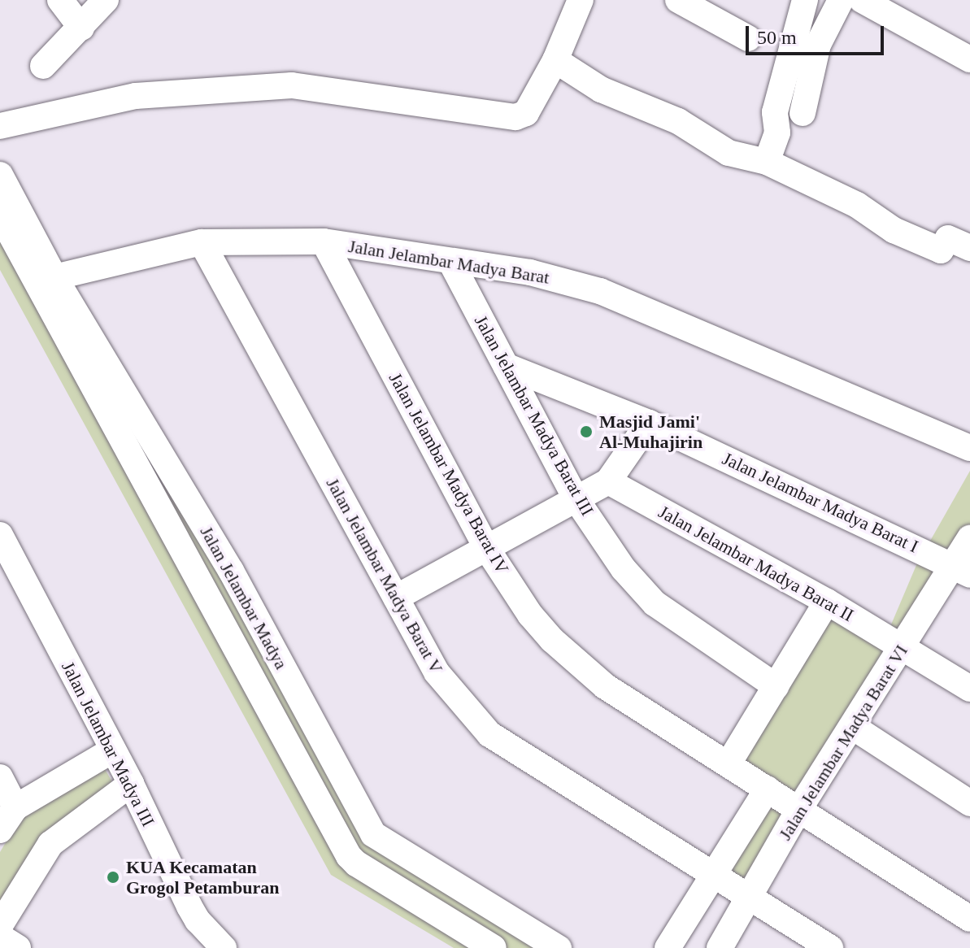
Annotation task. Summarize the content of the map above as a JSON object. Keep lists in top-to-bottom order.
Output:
{
  "streets": {
    "street": [
      "Jalan Jelambar Madya Barat",
      "Jalan Jelambar Madya Barat III",
      "Jalan Jelambar Madya Barat IV",
      "Jalan Jelambar Madya Barat I",
      "Jalan Jelambar Madya Barat II",
      "Jalan Jelambar Madya Barat V",
      "Jalan Jelambar Madya",
      "Jalan Jelambar Madya Barat VI",
      "Jalan Jelambar Madya III"
    ]
  },
  "crossings": [
    ["Jalan Jelambar Madya Barat", "Jalan Jelambar Madya Barat III"],
    ["Jalan Jelambar Madya Barat", "Jalan Jelambar Madya Barat IV"],
    ["Jalan Jelambar Madya Barat", "Jalan Jelambar Madya Barat V"],
    ["Jalan Jelambar Madya Barat", "Jalan Jelambar Madya"],
    ["Jalan Jelambar Madya Barat III", "Jalan Jelambar Madya Barat I"],
    ["Jalan Jelambar Madya Barat IV", "Jalan Jelambar Madya Barat VI"],
    ["Jalan Jelambar Madya Barat I", "Jalan Jelambar Madya Barat VI"],
    ["Jalan Jelambar Madya Barat II", "Jalan Jelambar Madya Barat VI"],
    ["Jalan Jelambar Madya Barat V", "Jalan Jelambar Madya Barat VI"]
  ],
  "places": ["Masjid Jami' Al-Muhajirin", "KUA Kecamatan Grogol Petamburan"],
  "scale_bar": "50 m"
}
